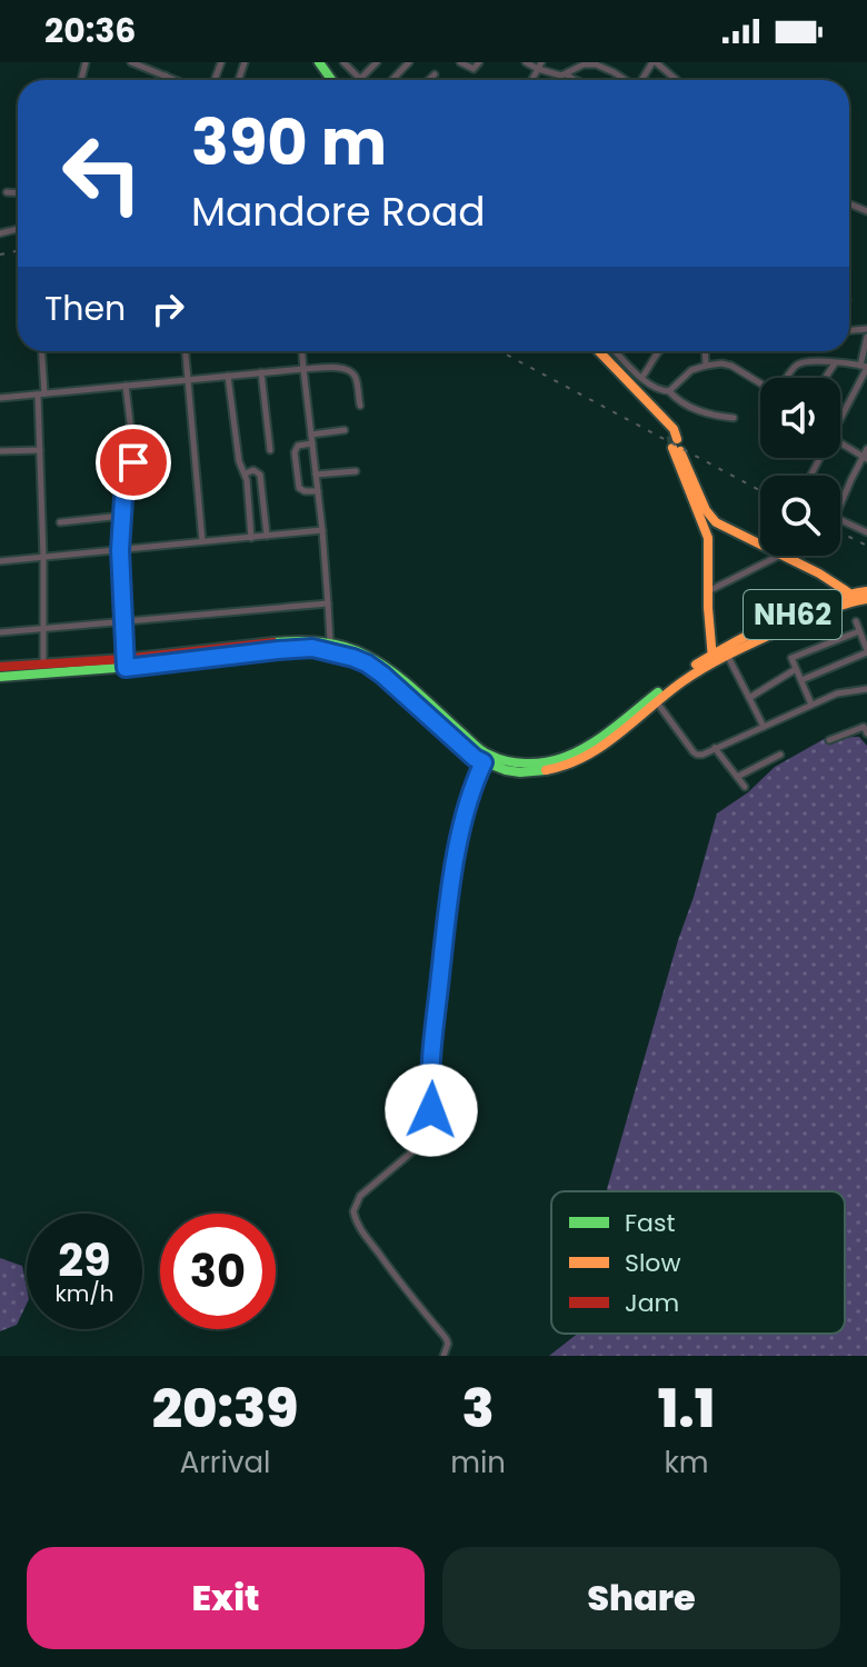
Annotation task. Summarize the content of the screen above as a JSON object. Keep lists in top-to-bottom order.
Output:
{
  "streets": {
    "main road": ["NH62"]
  },
  "legend": ["Fast", "Slow", "Jam"],
  "page": {
    "status": "20:36",
    "turn": ["390 m", "Mandore Road"],
    "then": "Then",
    "speed": "29 km/h",
    "limit": "30",
    "eta": [
      "20:39",
      "Arrival",
      "3",
      "min",
      "1.1",
      "km"
    ],
    "buttons": ["Exit", "Share"]
  }
}
